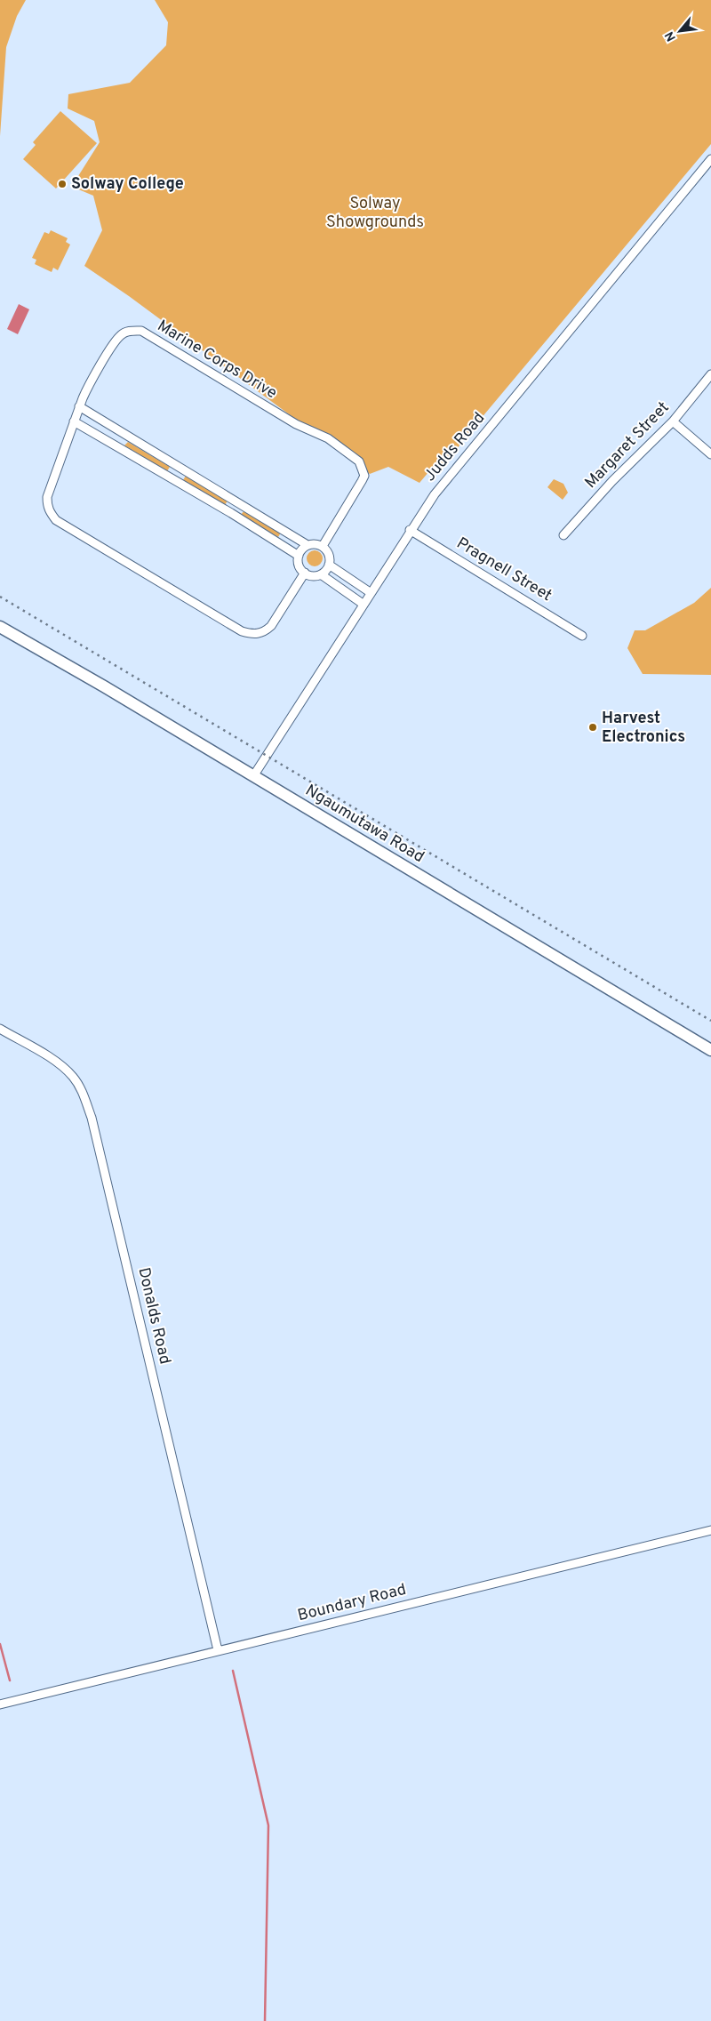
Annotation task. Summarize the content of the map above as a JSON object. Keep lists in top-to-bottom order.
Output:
{
  "streets": {
    "main road": ["Ngaumutawa Road"],
    "street": [
      "Marine Corps Drive",
      "Margaret Street",
      "Judds Road",
      "Pragnell Street",
      "Donalds Road",
      "Boundary Road"
    ]
  },
  "crossings": [
    ["Judds Road", "Pragnell Street"],
    ["Judds Road", "Ngaumutawa Road"],
    ["Donalds Road", "Boundary Road"]
  ],
  "parks": ["Solway Showgrounds"],
  "places": ["Solway College", "Harvest Electronics"],
  "north": "bottom left"
}
